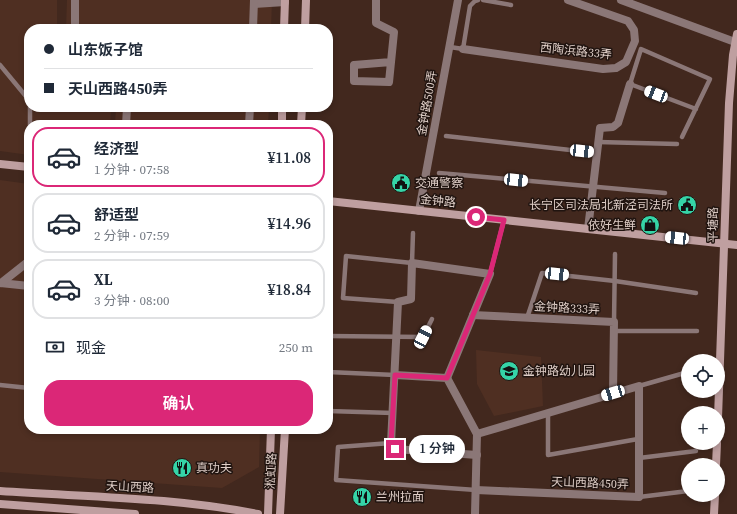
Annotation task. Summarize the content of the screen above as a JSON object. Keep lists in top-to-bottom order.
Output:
{
  "streets": {
    "street": [
      "西陶浜路33弄",
      "金钟路500弄",
      "金钟路",
      "平塘路",
      "金钟路333弄",
      "淞虹路",
      "天山西路450弄",
      "天山西路"
    ]
  },
  "crossings": [
    ["金钟路500弄", "金钟路"],
    ["金钟路", "平塘路"]
  ],
  "places": {
    "public building": ["交通警察", "长宁区司法局北新泾司法所"],
    "shop": ["依好生鲜"],
    "school or university": ["金钟路幼儿园"],
    "restaurant": ["真功夫", "兰州拉面"]
  },
  "page": {
    "banner": ["山东饭子馆", "天山西路450弄"],
    "list": [
      {
        "name": "经济型",
        "note": "1 分钟 · 07:58",
        "value": "¥11.08"
      },
      {
        "name": "舒适型",
        "note": "2 分钟 · 07:59",
        "value": "¥14.96"
      },
      {
        "name": "XL",
        "note": "3 分钟 · 08:00",
        "value": "¥18.84"
      }
    ],
    "pay": ["现金", "250 m"],
    "map_buttons": ["+", "−"],
    "buttons": "确认",
    "bubble": "1 分钟"
  }
}
